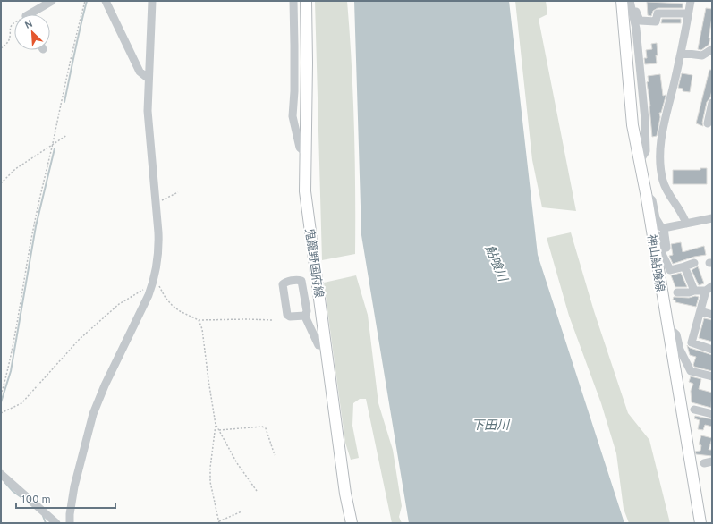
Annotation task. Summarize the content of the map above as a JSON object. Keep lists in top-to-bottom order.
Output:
{
  "streets": {
    "main road": ["鬼籠野国府線", "神山鮎喰線"]
  },
  "water": ["鮎喰川", "下田川"],
  "scale_bar": "100 m",
  "north": "top left"
}
